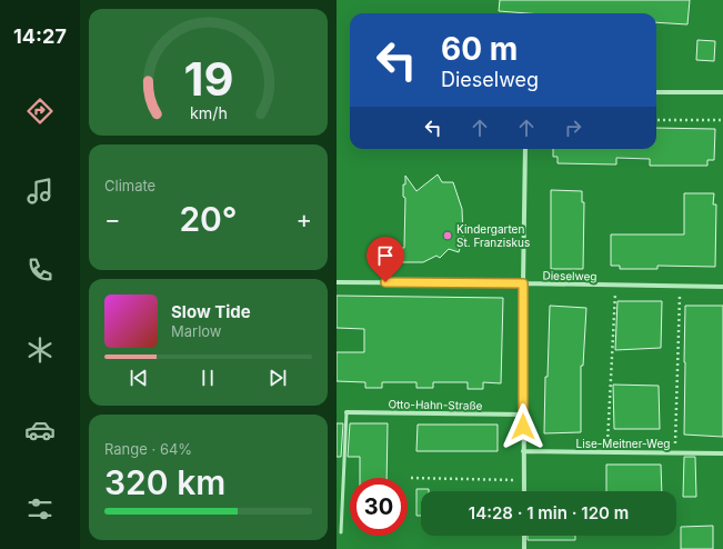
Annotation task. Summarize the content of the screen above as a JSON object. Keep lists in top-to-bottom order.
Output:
{
  "streets": {
    "street": ["Dieselweg", "Otto-Hahn-Straße", "Lise-Meitner-Weg"]
  },
  "places": ["Kindergarten St. Franziskus"],
  "page": {
    "tabs": "14:27",
    "turn": ["60 m", "Dieselweg"],
    "tile": [
      "Climate",
      ["Range · 64%", "320 km"]
    ],
    "heat": ["−", "20°", "+"],
    "song": ["Slow Tide", "Marlow"],
    "limit": "30",
    "trip": "14:28 · 1 min · 120 m",
    "gauge": ["19", "km/h"]
  }
}
